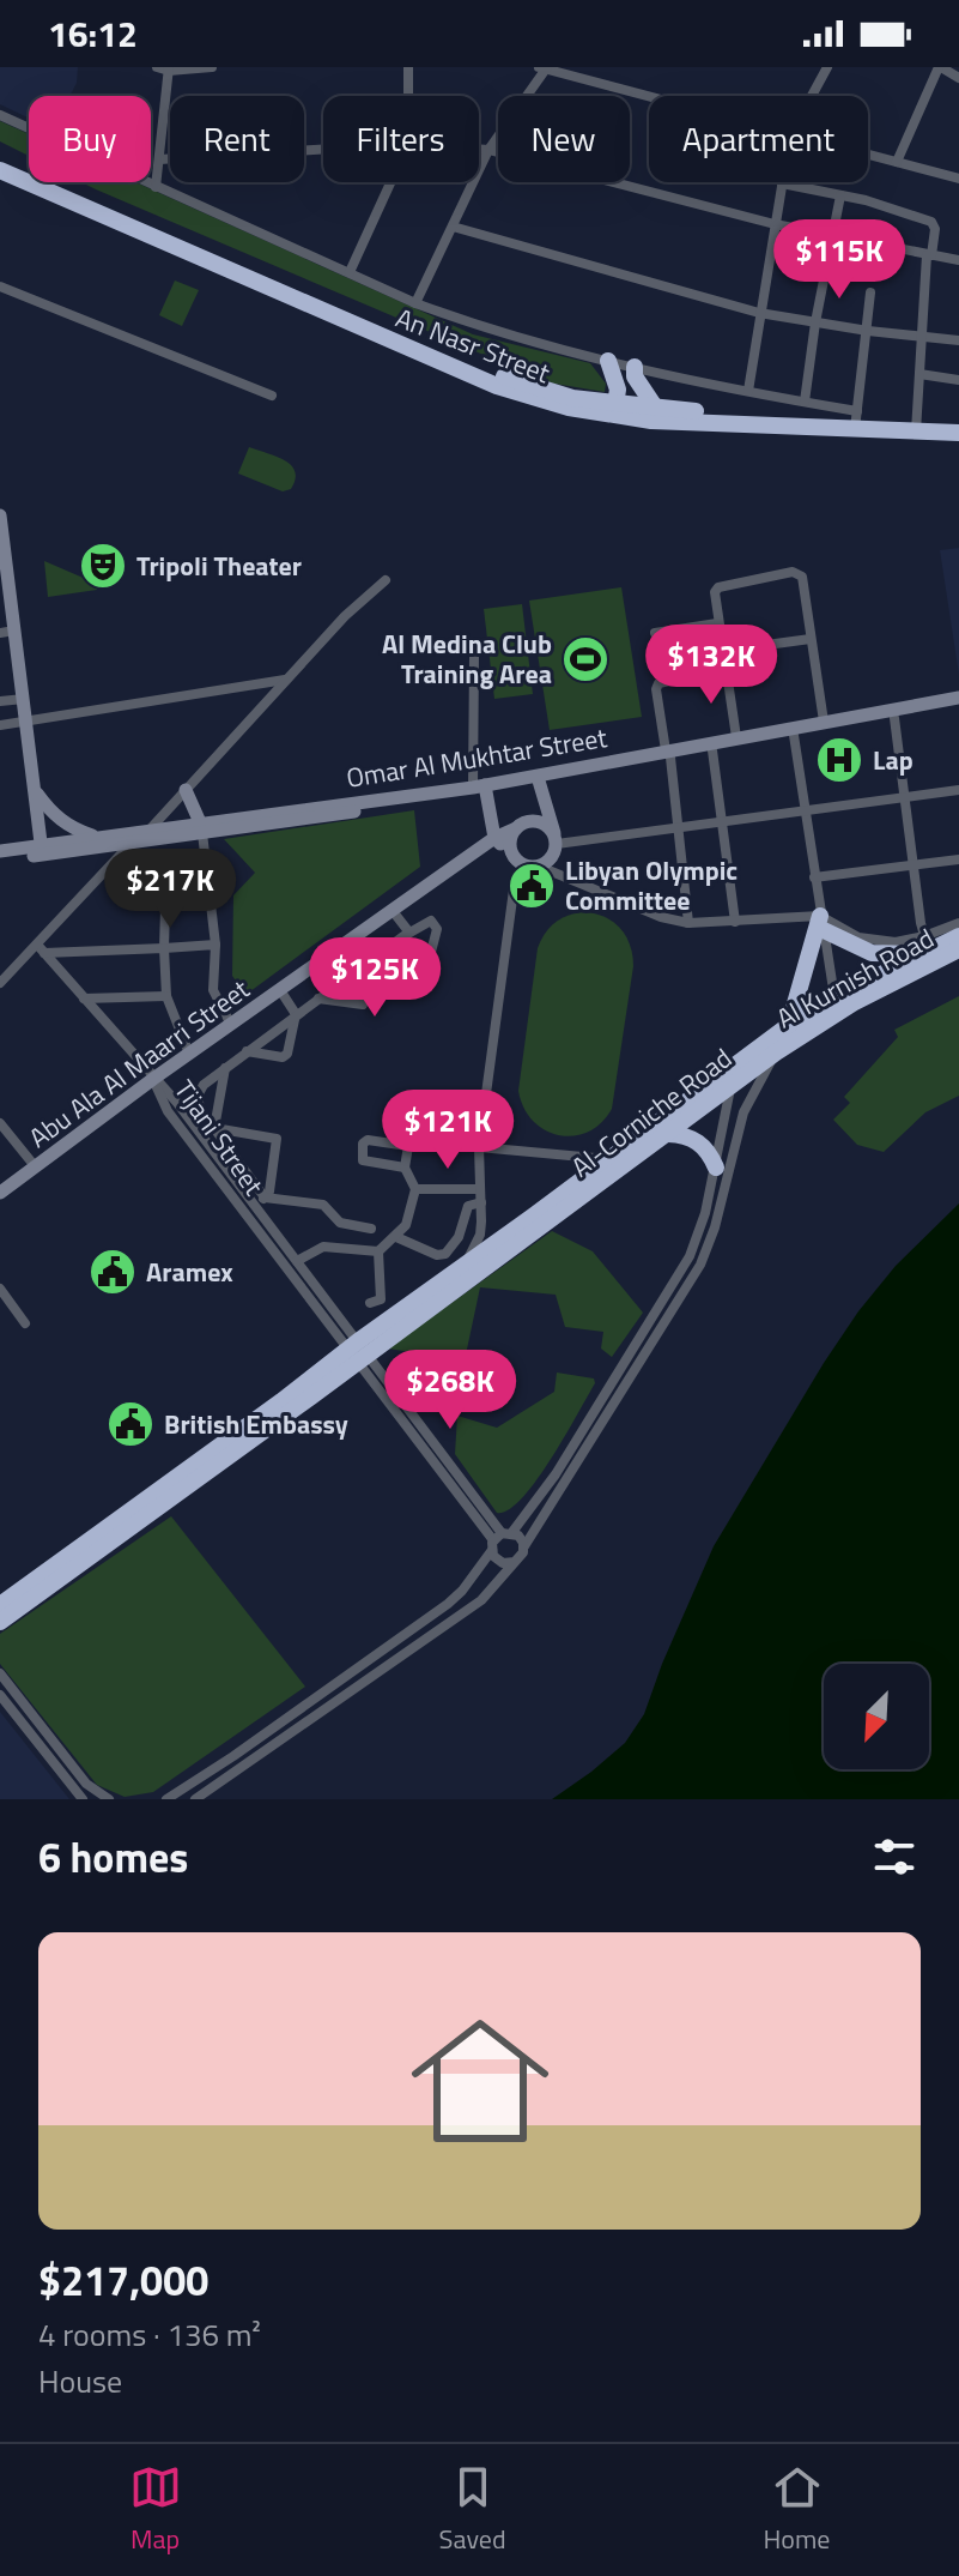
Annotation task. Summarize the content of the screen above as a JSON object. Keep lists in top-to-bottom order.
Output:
{
  "streets": {
    "highway": ["An Nasr Street", "Al Kurnish Road", "Al-Corniche Road"],
    "main road": ["Omar Al Mukhtar Street", "Abu Ala Al Maarri Street"],
    "street": ["Tijani Street"]
  },
  "crossings": [
    ["Al Kurnish Road", "Al-Corniche Road"],
    ["Abu Ala Al Maarri Street", "Tijani Street"],
    ["Al-Corniche Road", "Tijani Street"]
  ],
  "places": {
    "theatre": ["Tripoli Theater"],
    "sports": ["Al Medina Club Training Area"],
    "hospital": ["Lap"],
    "public building": ["Libyan Olympic Committee", "Aramex", "British Embassy"]
  },
  "north": "bottom left",
  "page": {
    "status": "16:12",
    "chip": [
      "Buy",
      "Rent",
      "Filters",
      "New",
      "Apartment"
    ],
    "price": [
      "$115K",
      "$132K",
      "$217K",
      "$125K",
      "$121K",
      "$268K"
    ],
    "heading": "6 homes",
    "list": [
      {
        "name": "$217,000",
        "note": "4 rooms · 136 m² · House"
      }
    ],
    "tabs": ["Map", "Saved", "Home"]
  }
}
